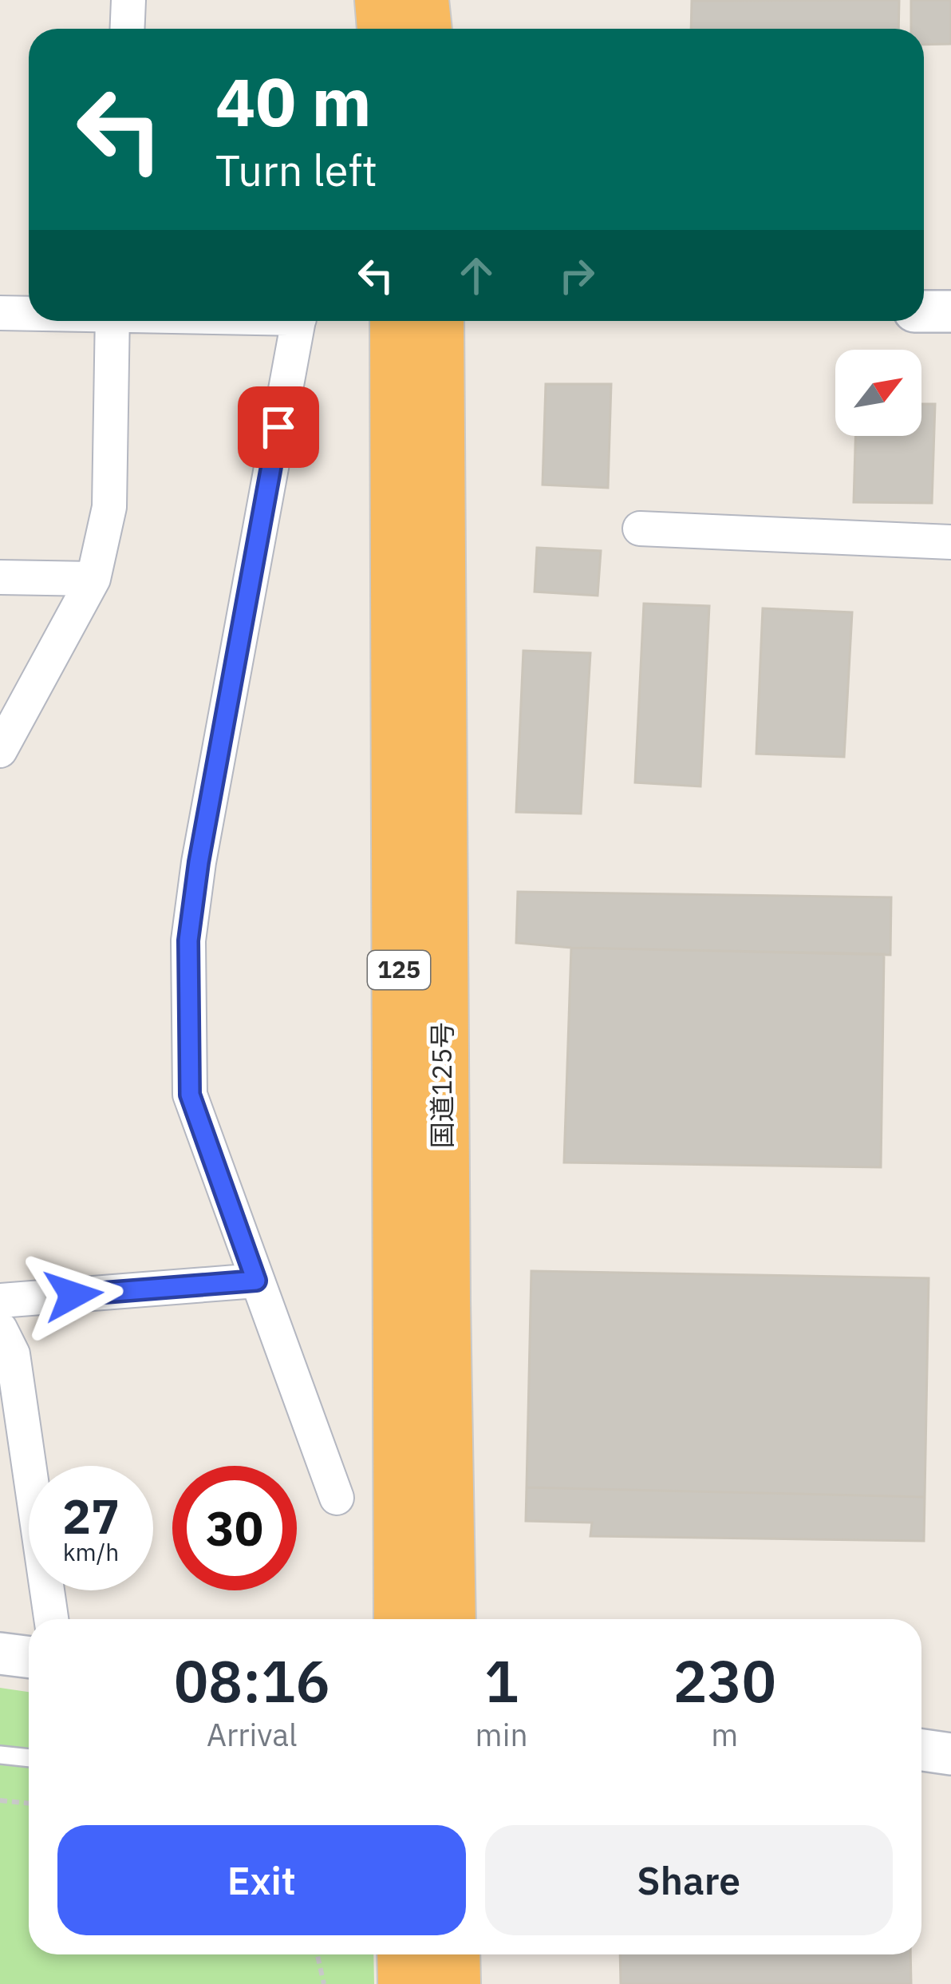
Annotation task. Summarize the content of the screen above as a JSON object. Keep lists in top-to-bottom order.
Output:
{
  "streets": {
    "highway": ["125", "国道125号"]
  },
  "north": "top right",
  "page": {
    "turn": ["40 m", "Turn left"],
    "speed": "27 km/h",
    "limit": "30",
    "eta": [
      "08:16",
      "Arrival",
      "1",
      "min",
      "230",
      "m"
    ],
    "buttons": ["Exit", "Share"]
  }
}
